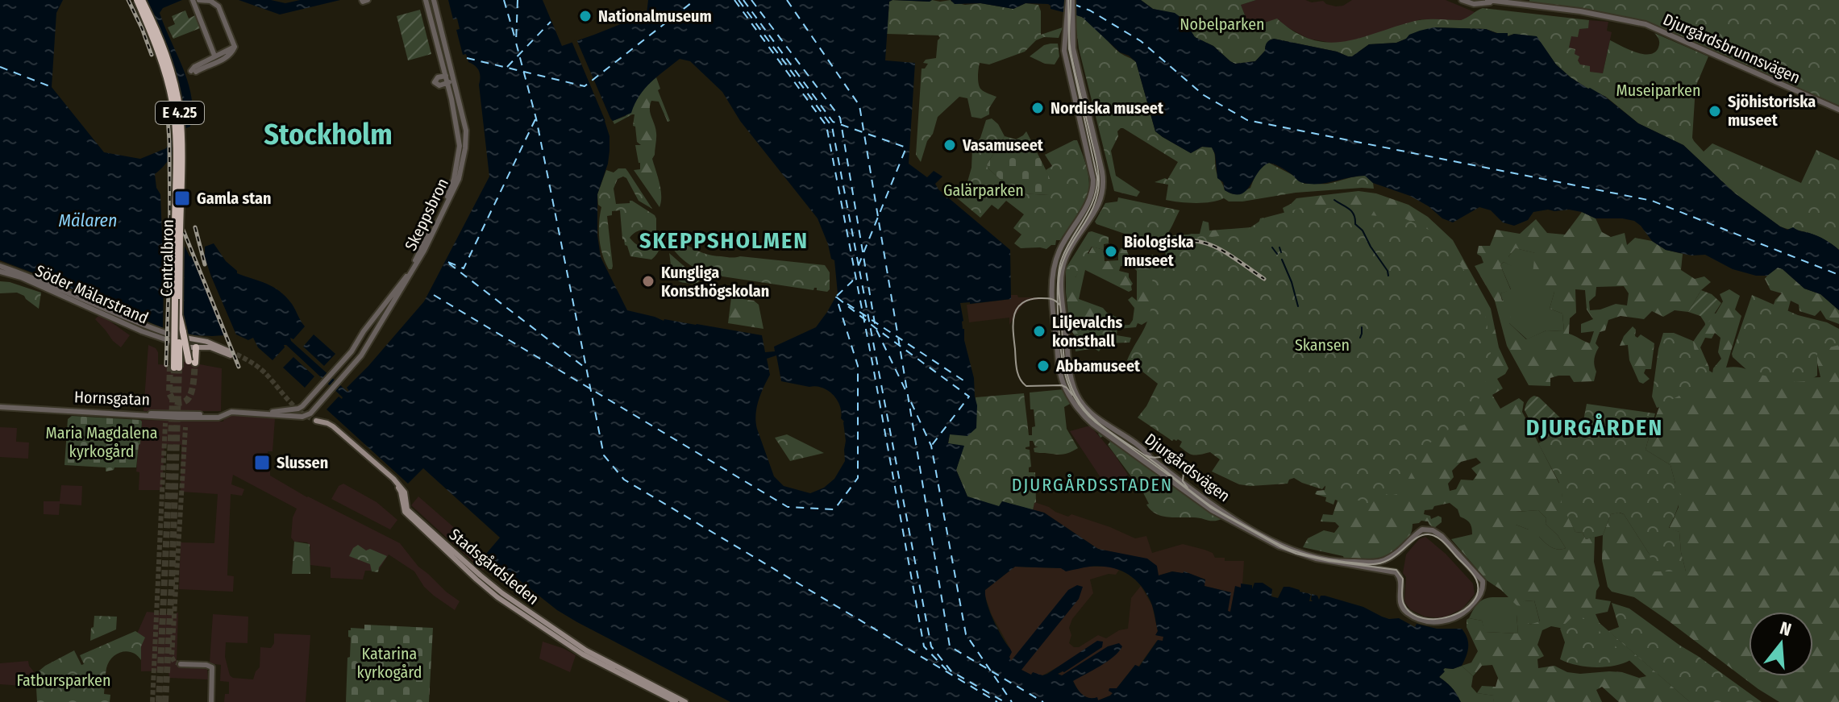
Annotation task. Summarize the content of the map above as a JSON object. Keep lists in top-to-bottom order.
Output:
{
  "streets": {
    "highway": ["E 4.25", "Centralbron"],
    "main road": ["Stadsgårdsleden"],
    "street": [
      "Djurgårdsbrunnsvägen",
      "Skeppsbron",
      "Söder Mälarstrand",
      "Hornsgatan",
      "Djurgårdsvägen"
    ]
  },
  "crossings": [
    ["Skeppsbron", "Hornsgatan"]
  ],
  "districts": [
    "Stockholm",
    "SKEPPSHOLMEN",
    "DJURGÅRDEN",
    "DJURGÅRDSSTADEN"
  ],
  "water": ["Mälaren"],
  "parks": [
    "Nobelparken",
    "Museiparken",
    "Galärparken",
    "Skansen",
    "Maria Magdalena kyrkogård",
    "Katarina kyrkogård",
    "Fatbursparken"
  ],
  "places": {
    "other": [
      "Nationalmuseum",
      "Nordiska museet",
      "Sjöhistoriska museet",
      "Vasamuseet",
      "Biologiska museet",
      "Kungliga Konsthögskolan",
      "Liljevalchs konsthall",
      "Abbamuseet"
    ],
    "transit": ["Gamla stan", "Slussen"]
  },
  "north": "top"
}
